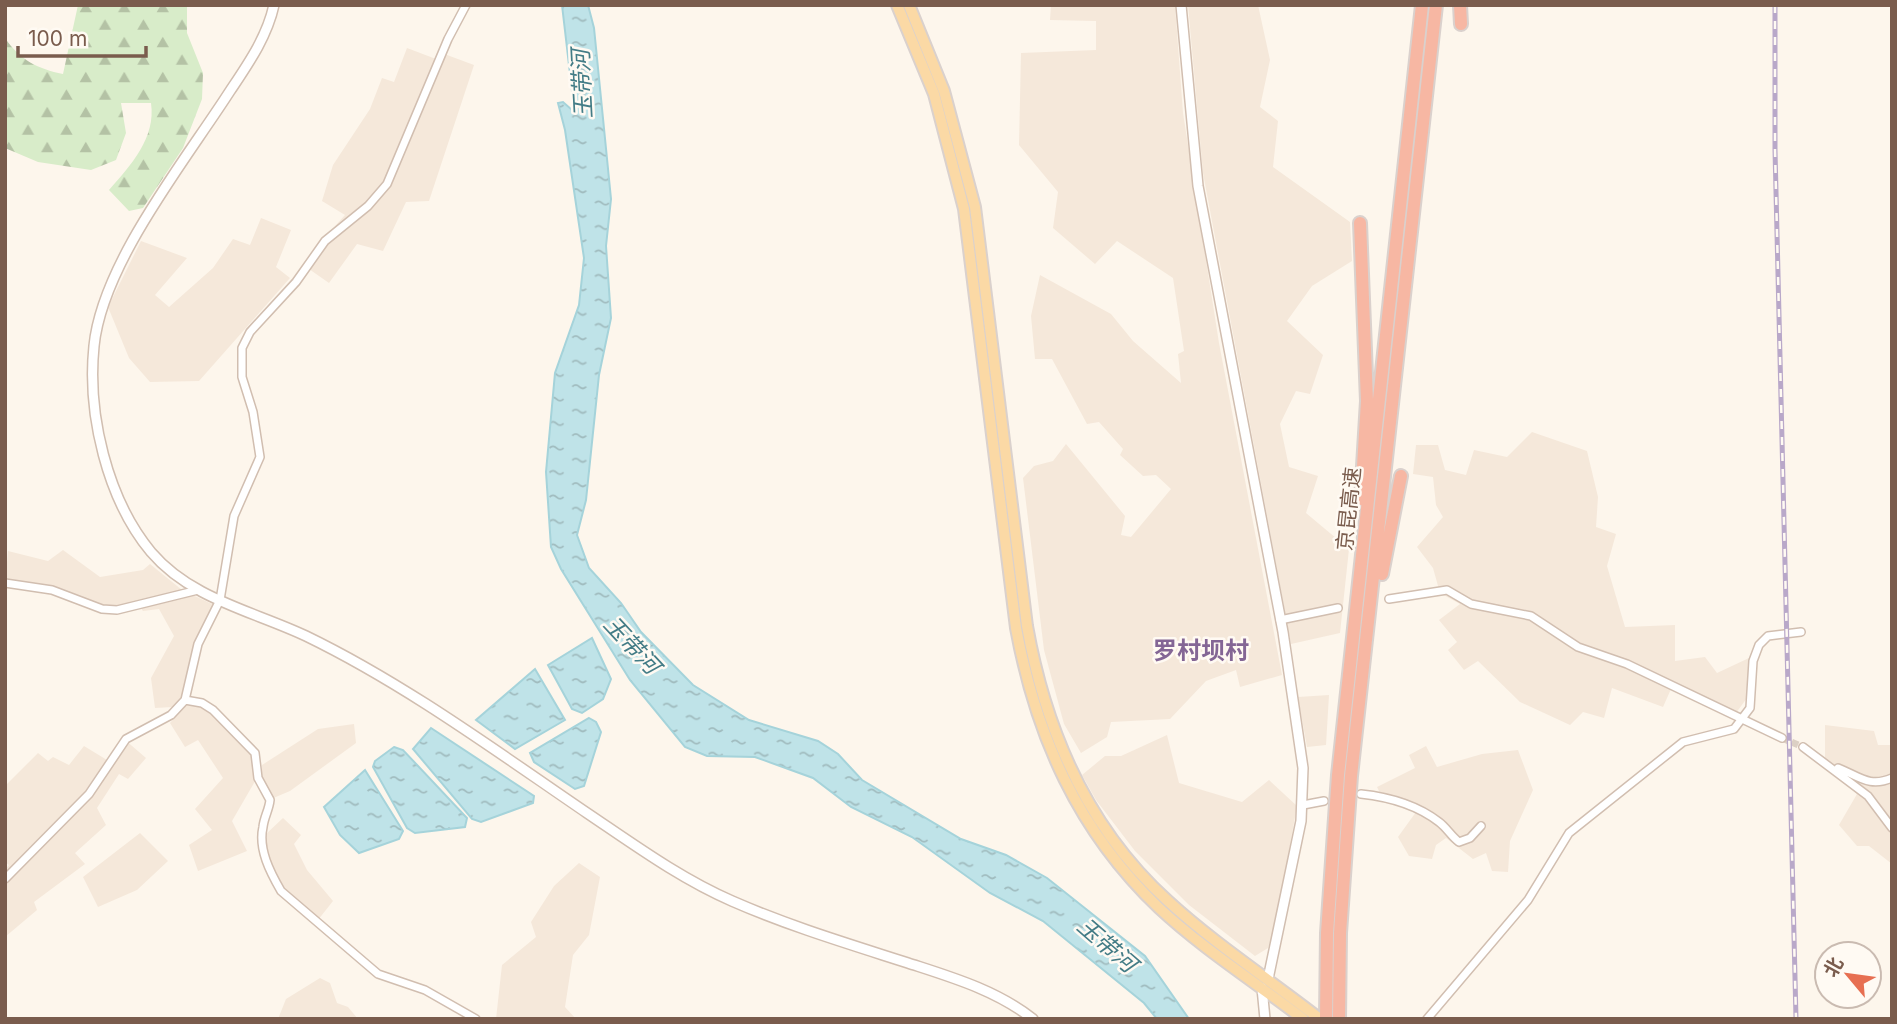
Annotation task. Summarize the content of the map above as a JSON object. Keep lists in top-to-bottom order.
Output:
{
  "streets": {
    "highway": ["京昆高速"]
  },
  "districts": ["罗村坝村"],
  "water": ["玉带河"],
  "scale_bar": "100 m",
  "north": "top left"
}
